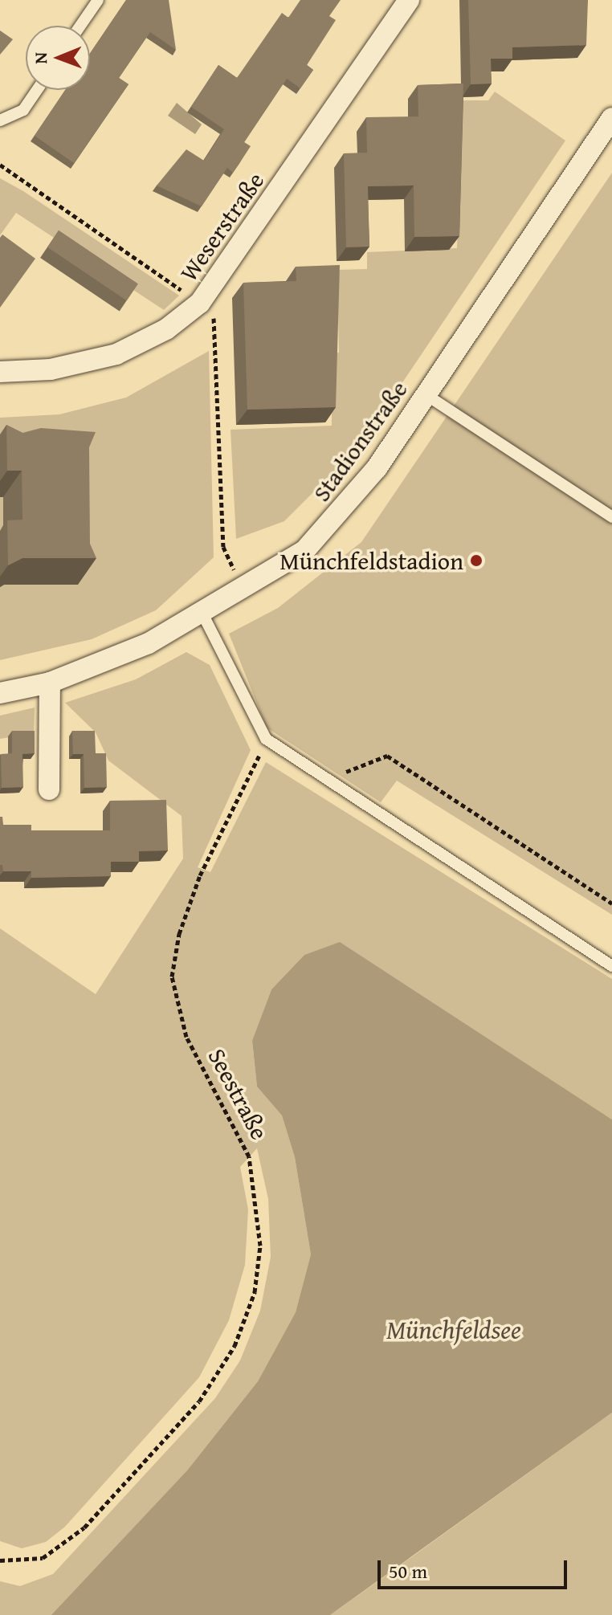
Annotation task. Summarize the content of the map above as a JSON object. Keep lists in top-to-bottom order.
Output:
{
  "streets": {
    "street": ["Weserstraße", "Stadionstraße"],
    "path": ["Seestraße"]
  },
  "water": ["Münchfeldsee"],
  "places": ["Münchfeldstadion"],
  "scale_bar": "50 m",
  "north": "left"
}
